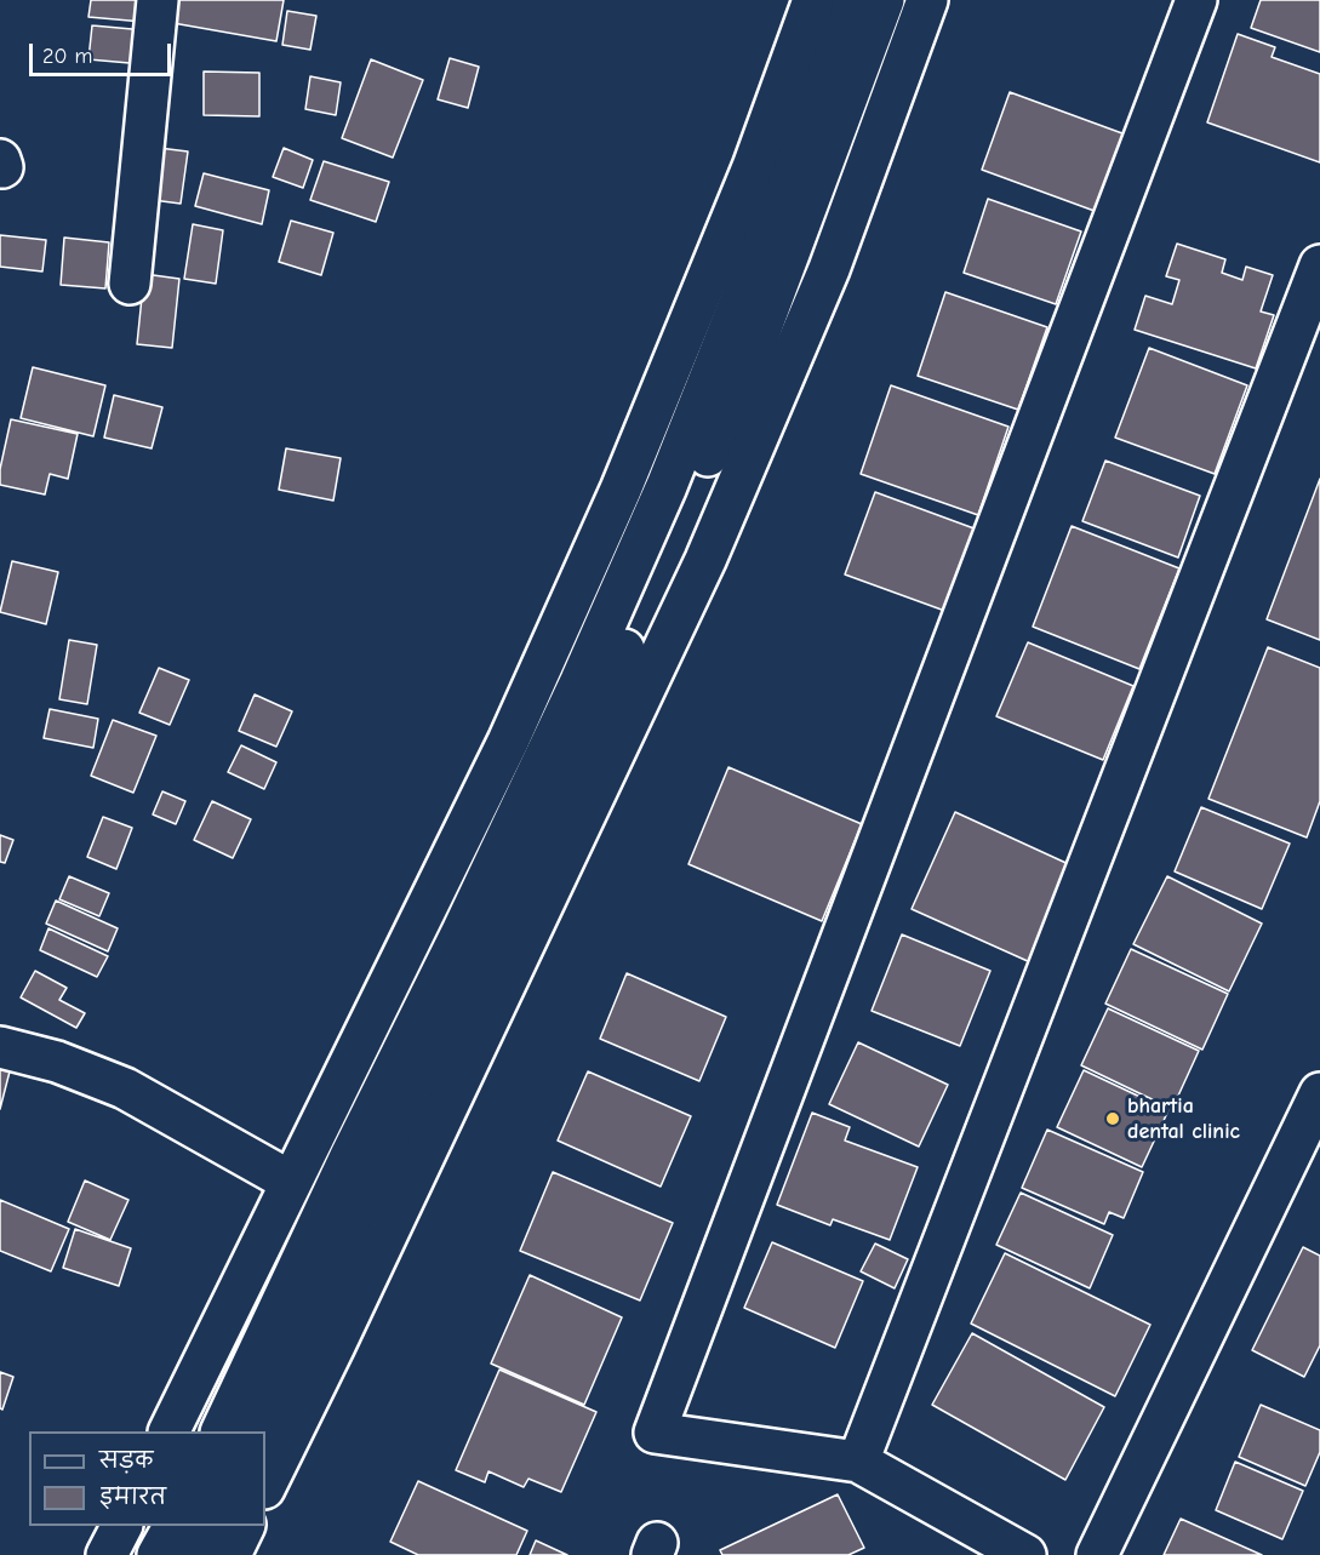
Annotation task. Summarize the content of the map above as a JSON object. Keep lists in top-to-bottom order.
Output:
{
  "places": ["bhartia dental clinic"],
  "legend": ["सड़क", "इमारत"],
  "scale_bar": "20 m"
}
